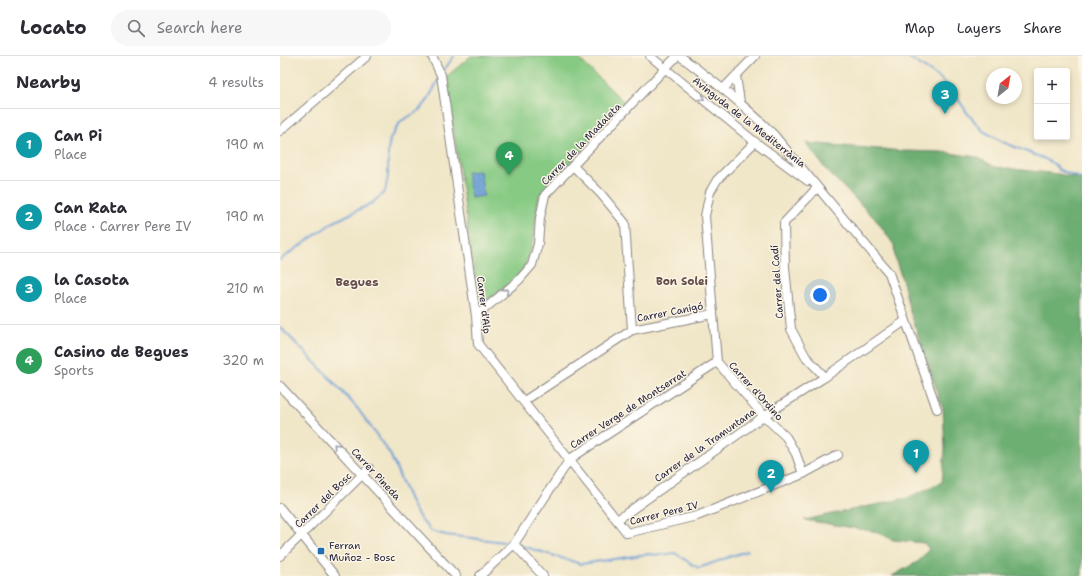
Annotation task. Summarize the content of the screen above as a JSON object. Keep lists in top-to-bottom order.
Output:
{
  "streets": {
    "street": [
      "Avinguda de la Mediterrània",
      "Carrer de la Madaleta",
      "Carrer del Cadí",
      "Carrer d'Alp",
      "Carrer Canigó",
      "Carrer d'Ordino",
      "Carrer Verge de Montserrat",
      "Carrer de la Tramuntana",
      "Carrer Pineda",
      "Carrer del Bosc",
      "Carrer Pere IV"
    ]
  },
  "crossings": [
    ["Avinguda de la Mediterrània", "Carrer de la Madaleta"],
    ["Avinguda de la Mediterrània", "Carrer del Cadí"],
    ["Avinguda de la Mediterrània", "Carrer d'Ordino"],
    ["Avinguda de la Mediterrània", "Carrer de la Tramuntana"],
    ["Carrer de la Madaleta", "Carrer d'Alp"],
    ["Carrer del Cadí", "Carrer de la Tramuntana"],
    ["Carrer d'Alp", "Carrer Verge de Montserrat"],
    ["Carrer d'Alp", "Carrer de la Tramuntana"],
    ["Carrer d'Alp", "Carrer Pere IV"],
    ["Carrer Canigó", "Carrer d'Ordino"],
    ["Carrer d'Ordino", "Carrer Verge de Montserrat"],
    ["Carrer d'Ordino", "Carrer de la Tramuntana"],
    ["Carrer d'Ordino", "Carrer Pere IV"],
    ["Carrer Pineda", "Carrer del Bosc"]
  ],
  "one_way": ["Carrer de la Madaleta", "Carrer Pineda"],
  "districts": ["Bon Solei", "Begues"],
  "places": {
    "transit": ["Ferran Muñoz - Bosc"]
  },
  "north": "top right",
  "page": {
    "header": "Locato",
    "search": "Search here",
    "nav": ["Map", "Layers", "Share"],
    "heading": ["Nearby", "4 results"],
    "map_buttons": ["+", "−"],
    "pins": [
      "3",
      "4",
      "1",
      "2"
    ],
    "list": [
      {
        "mark": "1",
        "name": "Can Pi",
        "note": "Place",
        "value": "190 m"
      },
      {
        "mark": "2",
        "name": "Can Rata",
        "note": "Place · Carrer Pere IV",
        "value": "190 m"
      },
      {
        "mark": "3",
        "name": "la Casota",
        "note": "Place",
        "value": "210 m"
      },
      {
        "mark": "4",
        "name": "Casino de Begues",
        "note": "Sports",
        "value": "320 m"
      }
    ]
  }
}
